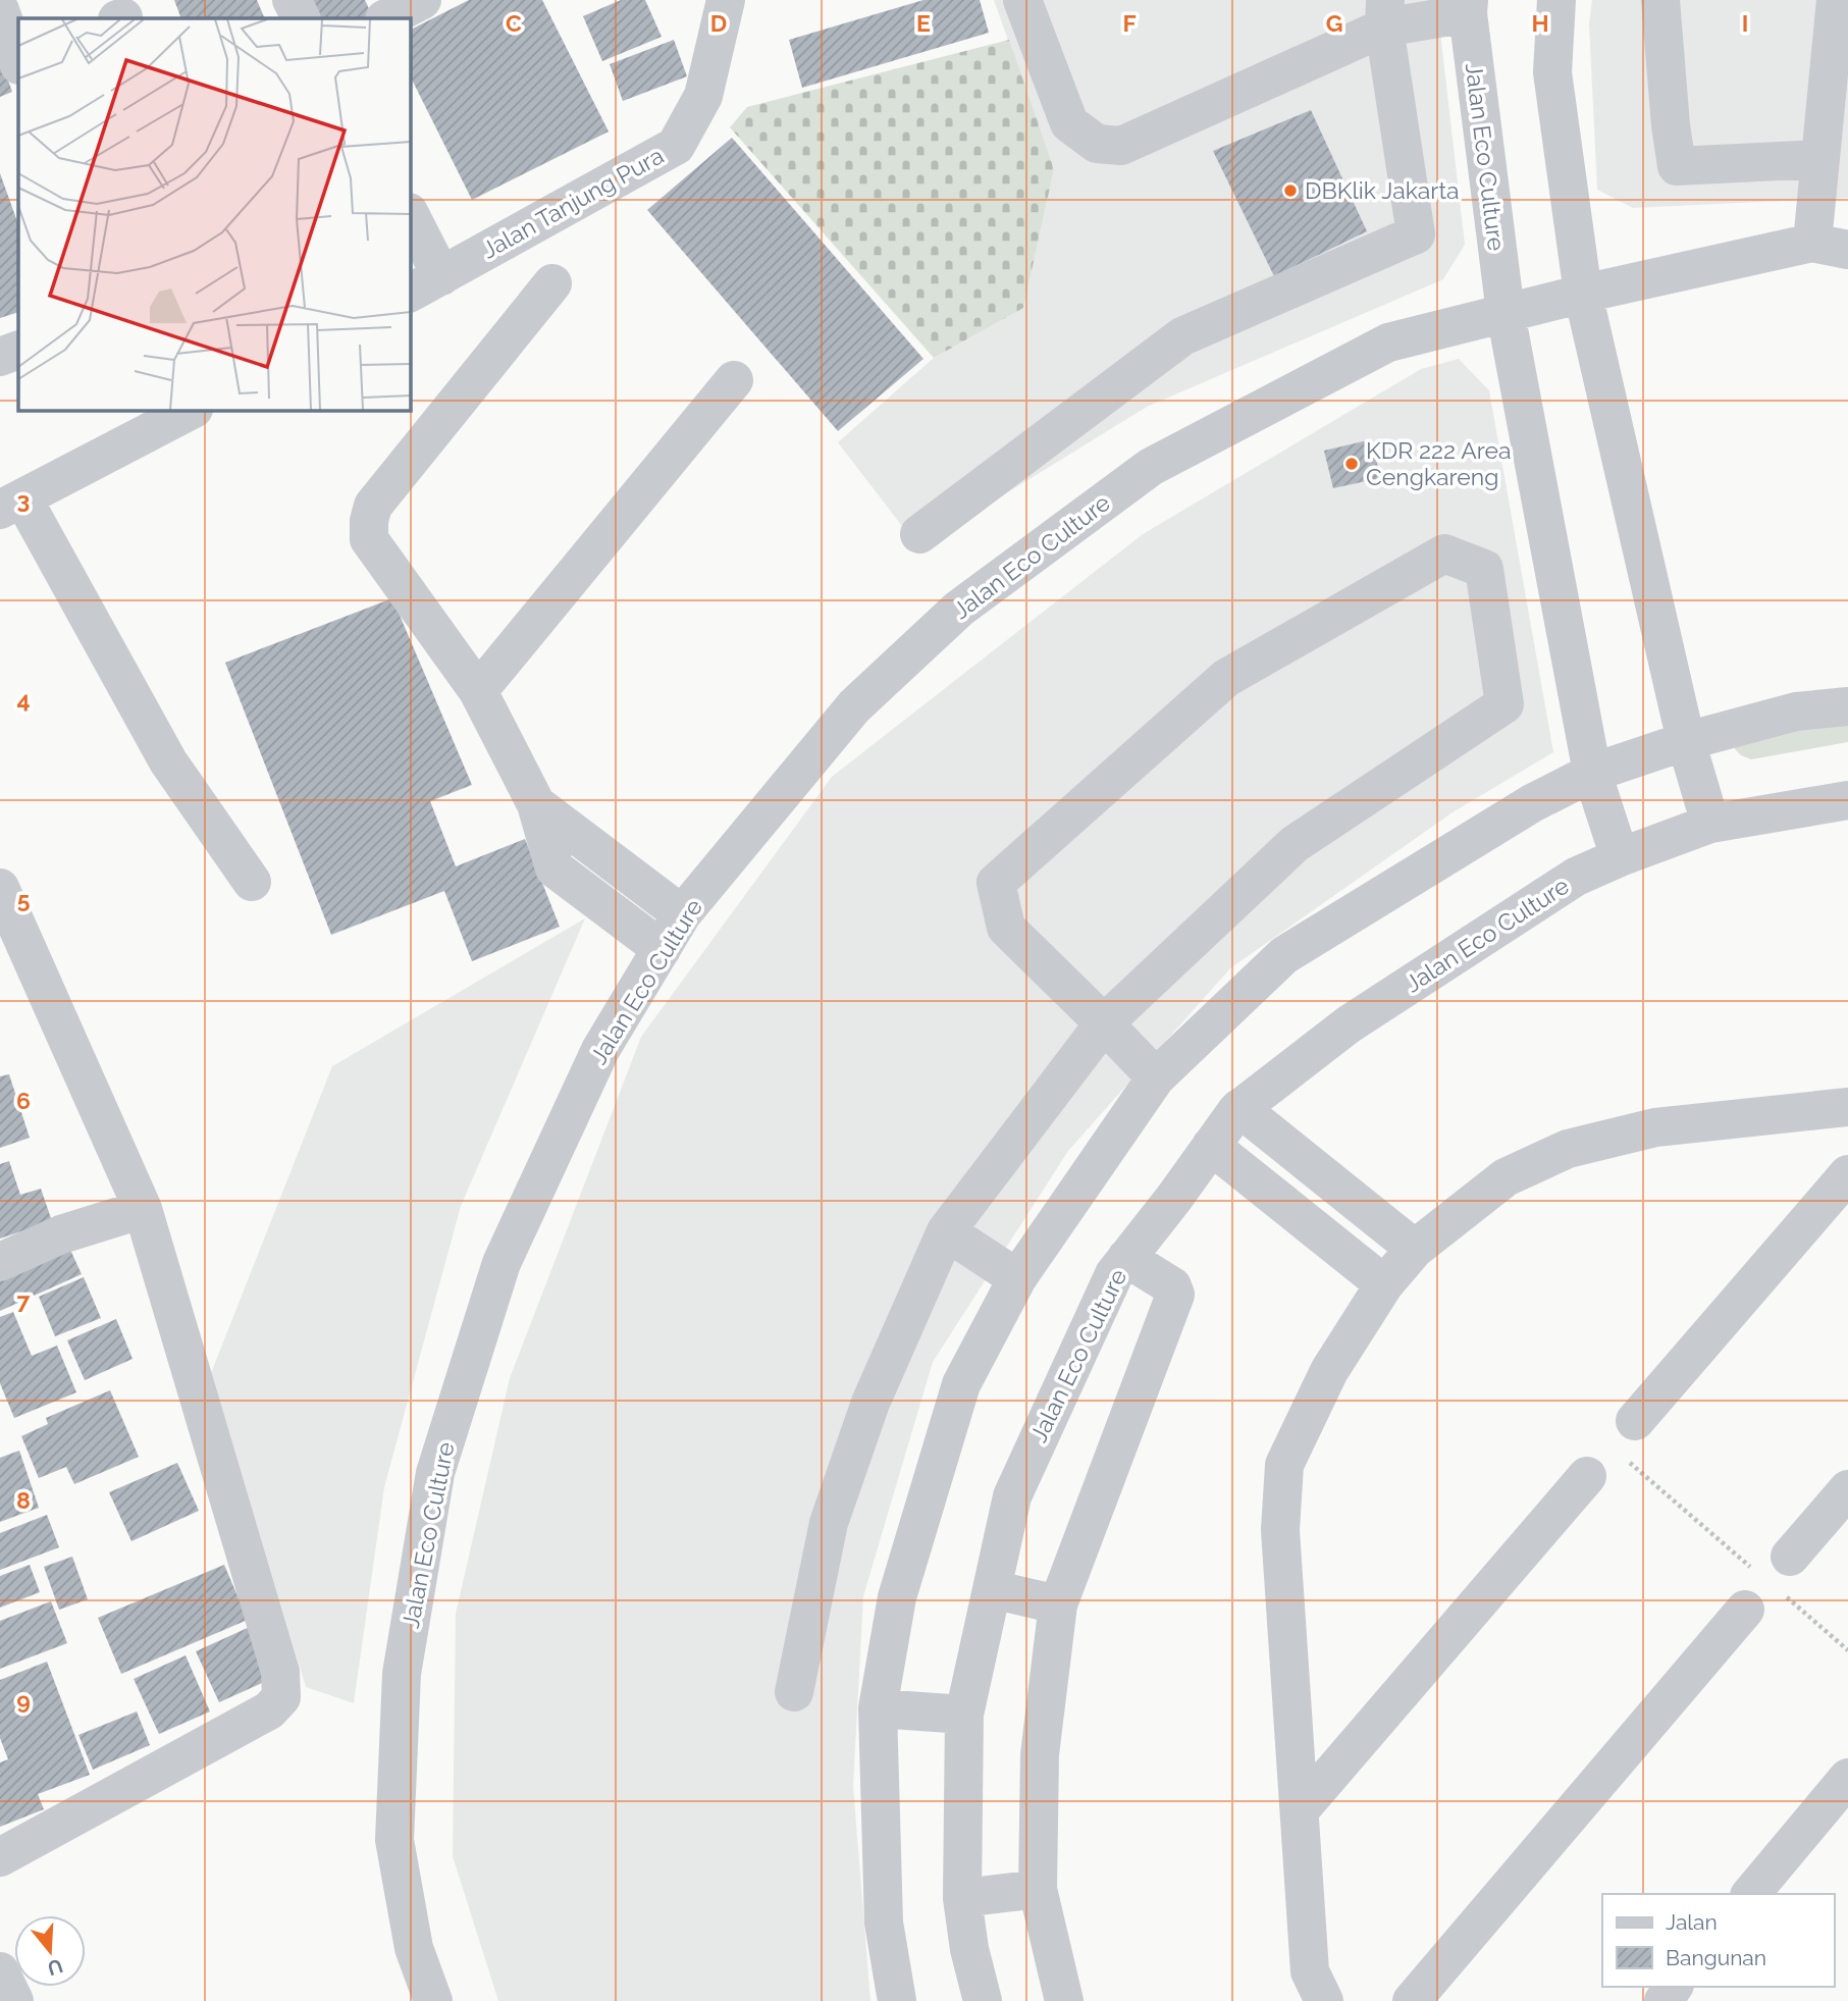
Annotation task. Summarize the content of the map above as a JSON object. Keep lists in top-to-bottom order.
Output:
{
  "streets": {
    "street": ["Jalan Eco Culture", "Jalan Tanjung Pura"]
  },
  "places": ["DBKlik Jakarta", "KDR 222 Area Cengkareng"],
  "legend": ["Jalan", "Bangunan"],
  "north": "bottom",
  "grid": {
    "columns": [
      "C",
      "D",
      "E",
      "F",
      "G",
      "H",
      "I"
    ],
    "rows": [
      "3",
      "4",
      "5",
      "6",
      "7",
      "8",
      "9"
    ]
  }
}
